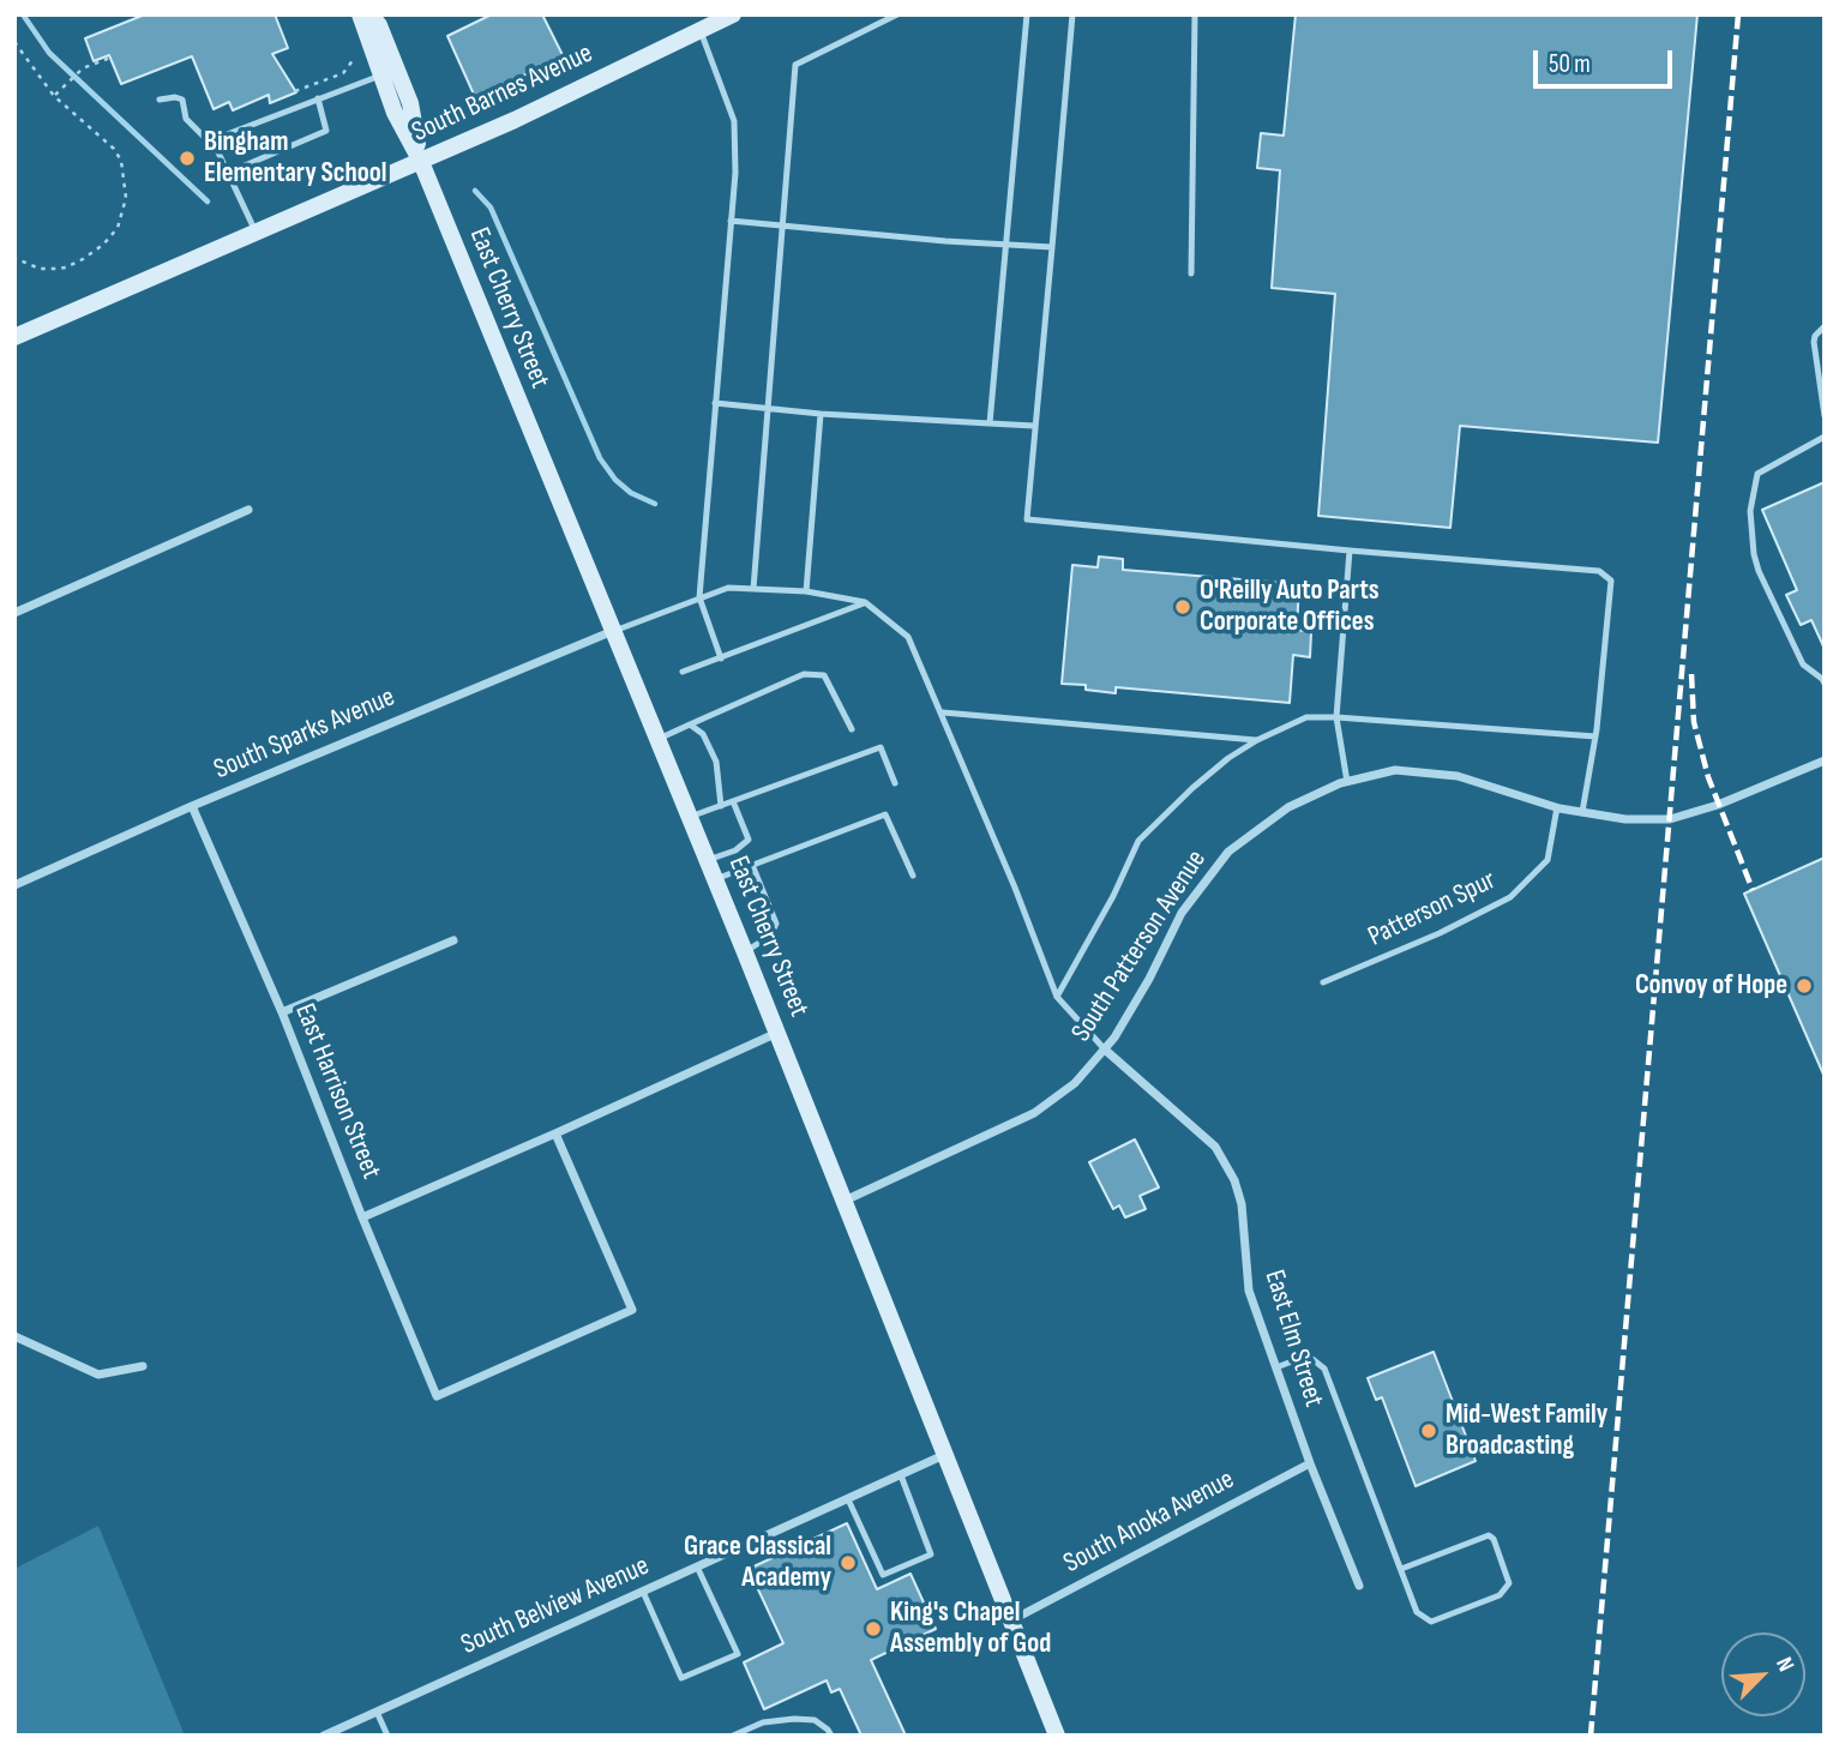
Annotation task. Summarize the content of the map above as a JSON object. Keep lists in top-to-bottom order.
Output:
{
  "streets": {
    "street": [
      "South Barnes Avenue",
      "East Cherry Street",
      "South Sparks Avenue",
      "South Patterson Avenue",
      "East Harrison Street",
      "East Elm Street",
      "South Anoka Avenue",
      "South Belview Avenue"
    ],
    "lane": ["Patterson Spur"]
  },
  "crossings": [
    ["South Barnes Avenue", "East Cherry Street"],
    ["East Cherry Street", "South Sparks Avenue"],
    ["East Cherry Street", "South Patterson Avenue"],
    ["East Cherry Street", "South Anoka Avenue"],
    ["East Cherry Street", "South Belview Avenue"],
    ["South Sparks Avenue", "East Harrison Street"],
    ["Patterson Spur", "South Patterson Avenue"],
    ["South Patterson Avenue", "East Elm Street"],
    ["East Elm Street", "South Anoka Avenue"]
  ],
  "places": [
    "Bingham Elementary School",
    "O'Reilly Auto Parts Corporate Offices",
    "Convoy of Hope",
    "Mid-West Family Broadcasting",
    "Grace Classical Academy",
    "King's Chapel Assembly of God"
  ],
  "scale_bar": "50 m",
  "north": "top right"
}
